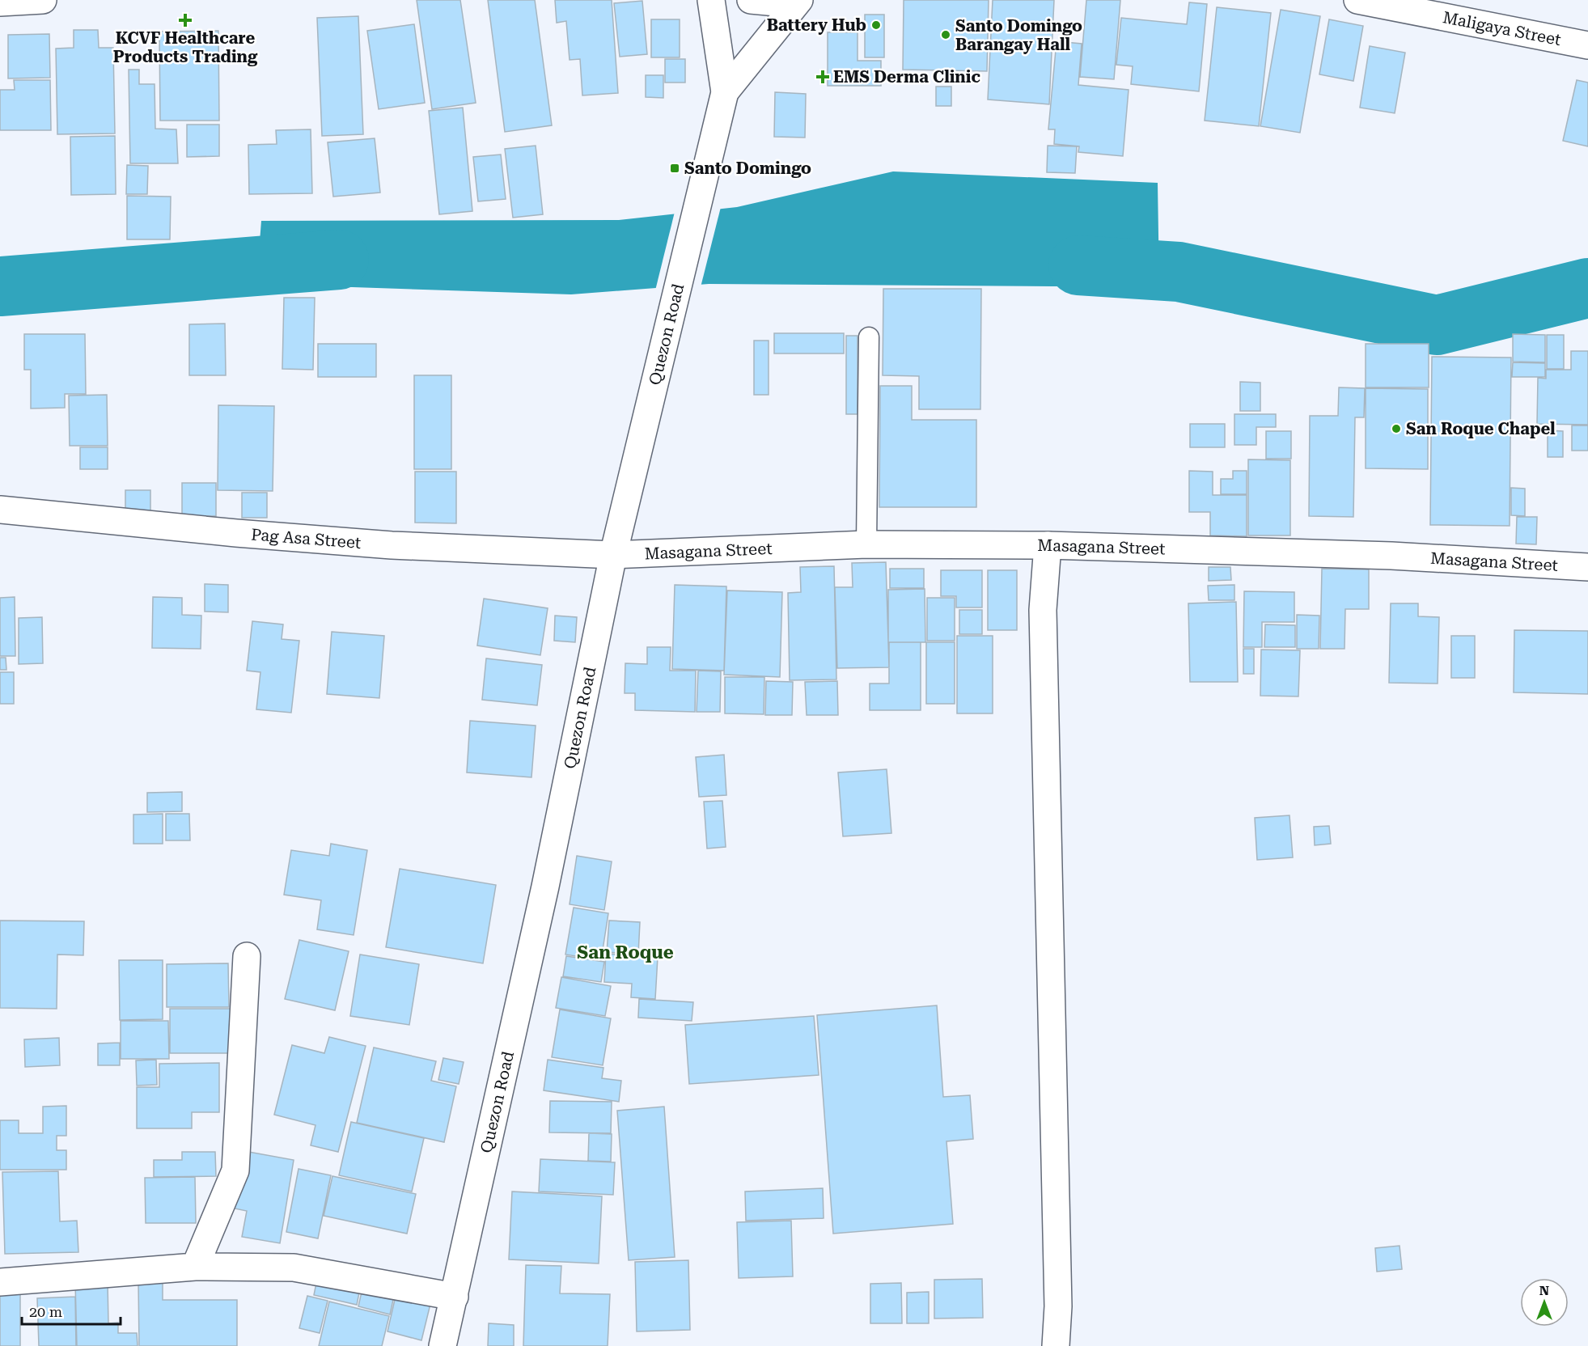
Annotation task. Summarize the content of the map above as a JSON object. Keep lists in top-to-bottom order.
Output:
{
  "streets": {
    "main road": [
      "Maligaya Street",
      "Quezon Road",
      "Pag Asa Street",
      "Masagana Street"
    ]
  },
  "crossings": [
    ["Quezon Road", "Pag Asa Street"],
    ["Quezon Road", "Masagana Street"],
    ["Pag Asa Street", "Masagana Street"]
  ],
  "districts": ["San Roque"],
  "places": {
    "health": ["KCVF Healthcare Products Trading", "EMS Derma Clinic"],
    "other": ["Battery Hub", "Santo Domingo Barangay Hall", "San Roque Chapel"],
    "transit": ["Santo Domingo"]
  },
  "scale_bar": "20 m",
  "north": "top"
}
